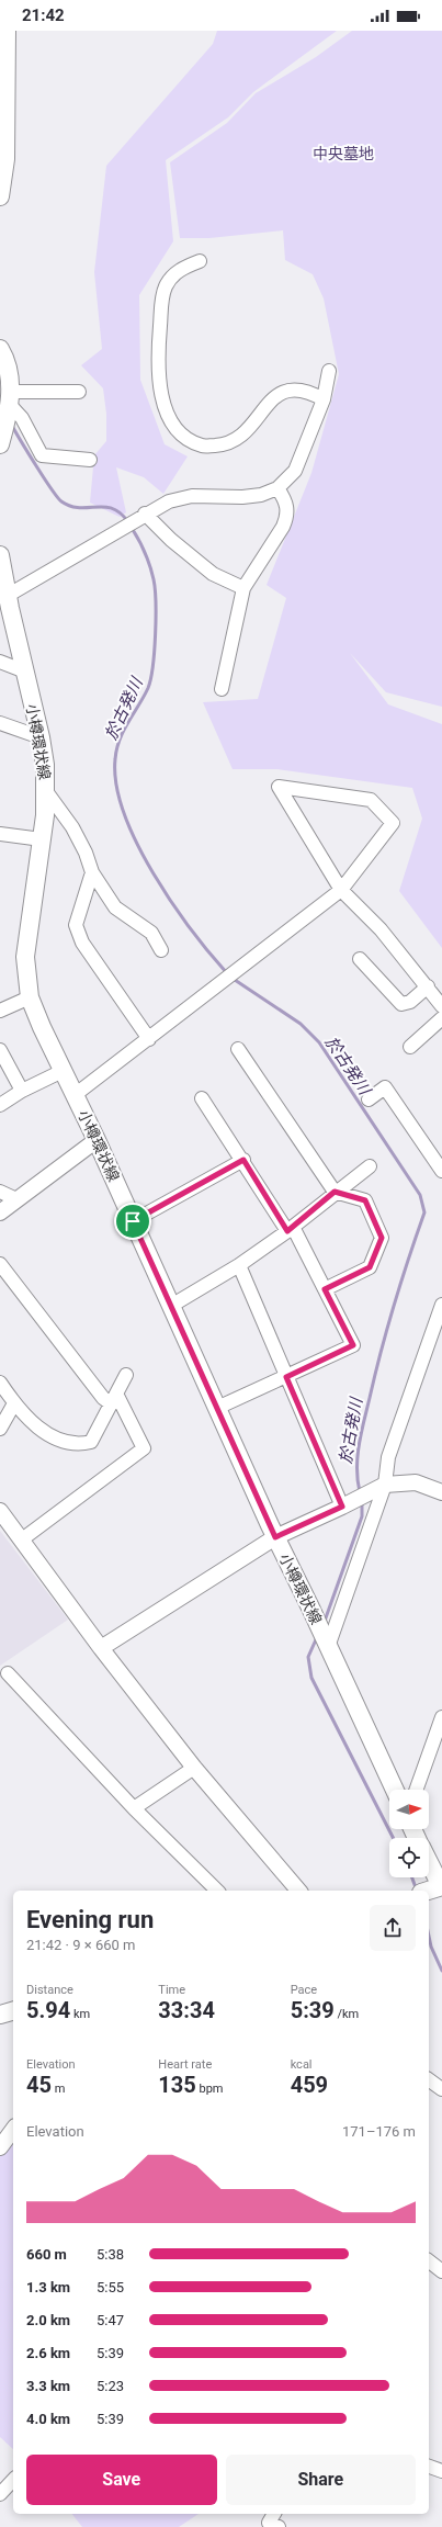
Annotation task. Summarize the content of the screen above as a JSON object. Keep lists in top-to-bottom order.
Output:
{
  "streets": {
    "main road": ["小樽環状線"]
  },
  "water": ["於古発川"],
  "parks": ["中央墓地"],
  "north": "right",
  "page": {
    "status": "21:42",
    "heading": ["Evening run", "21:42 · 9 × 660 m"],
    "stats": [
      ["Distance", "5.94 km"],
      ["Time", "33:34"],
      ["Pace", "5:39 /km"],
      ["Elevation", "45 m"],
      ["Heart rate", "135 bpm"],
      ["kcal", "459"]
    ],
    "chart": ["Elevation", "171–176 m"],
    "list": [
      {
        "name": "660 m",
        "note": "5:38"
      },
      {
        "name": "1.3 km",
        "note": "5:55"
      },
      {
        "name": "2.0 km",
        "note": "5:47"
      },
      {
        "name": "2.6 km",
        "note": "5:39"
      },
      {
        "name": "3.3 km",
        "note": "5:23"
      },
      {
        "name": "4.0 km",
        "note": "5:39"
      }
    ],
    "buttons": ["Save", "Share"]
  }
}
